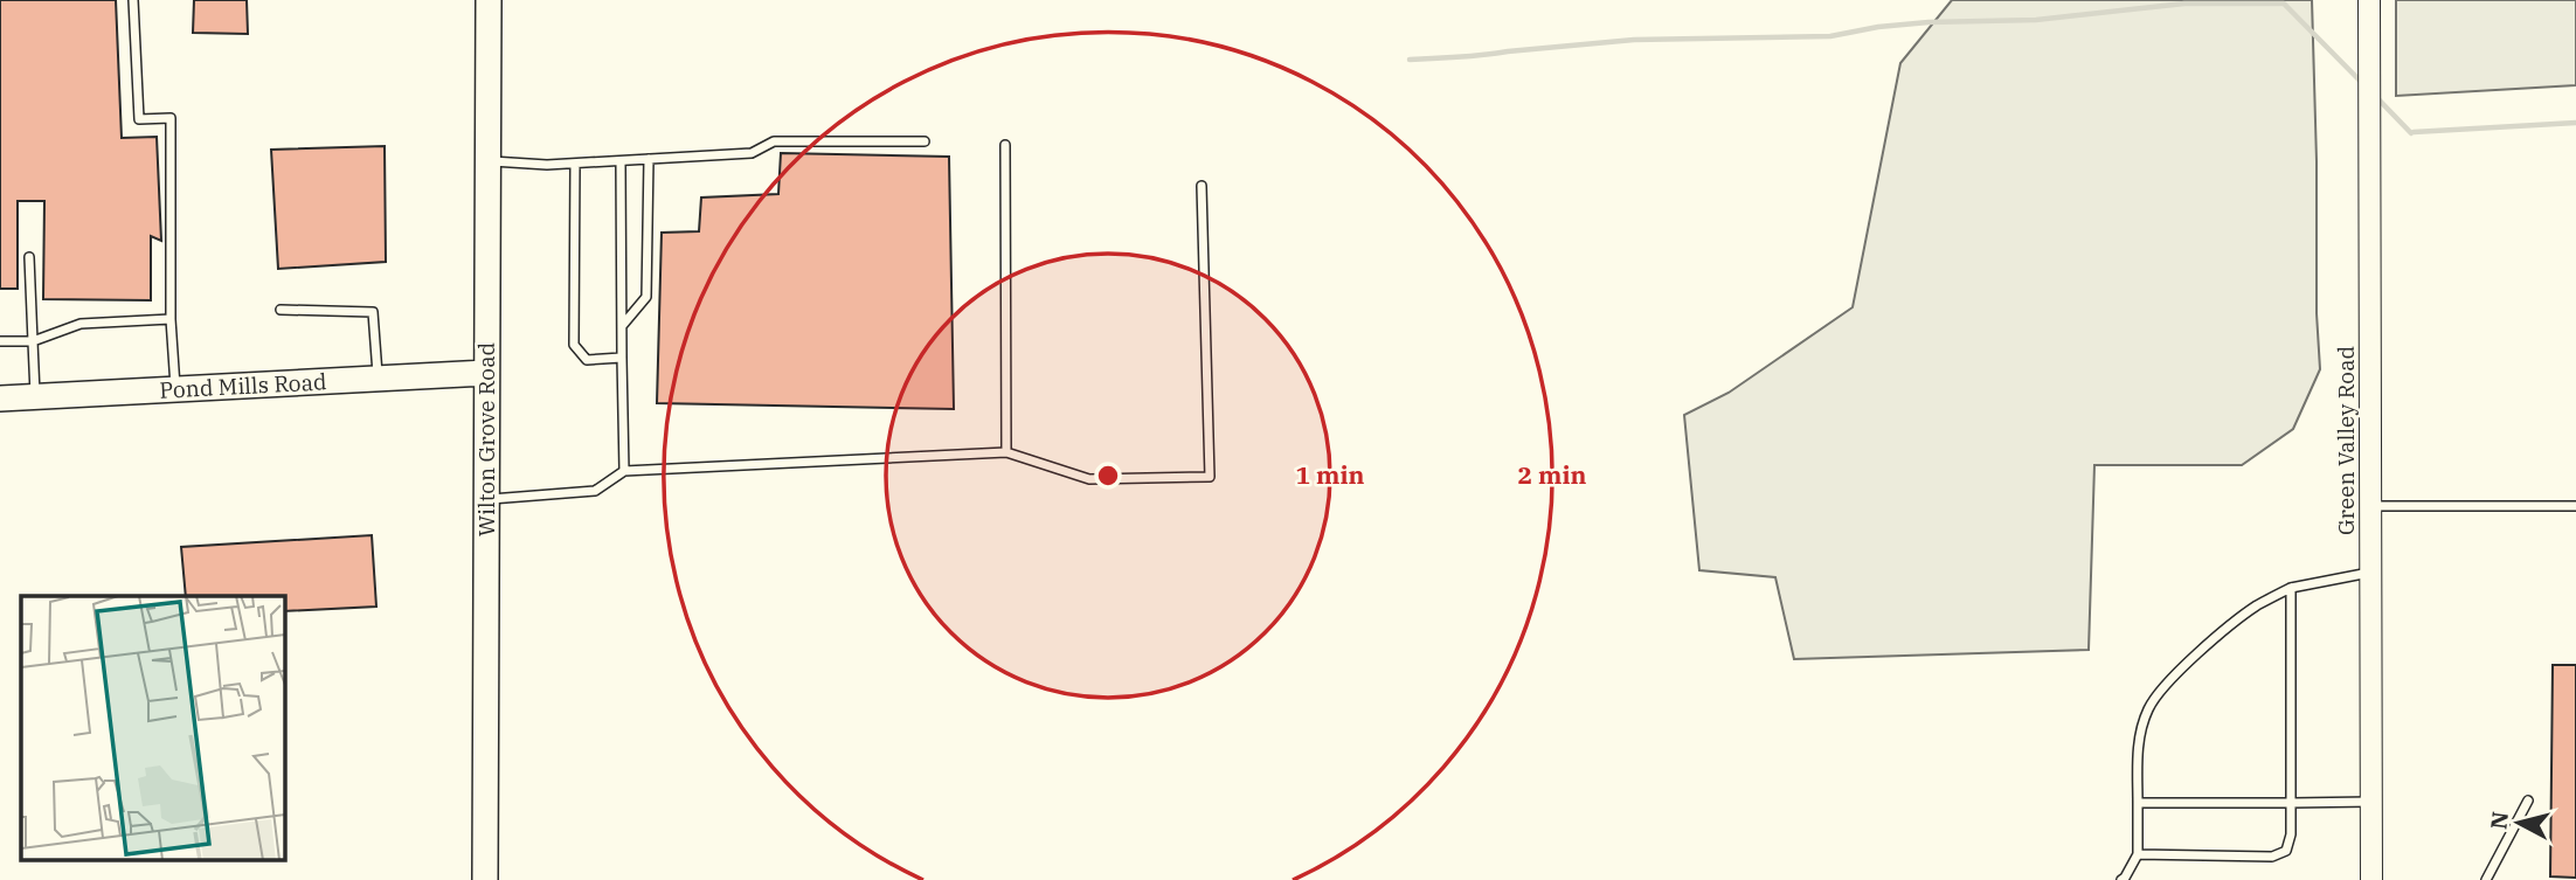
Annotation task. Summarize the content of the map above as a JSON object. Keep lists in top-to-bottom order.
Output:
{
  "streets": {
    "main road": ["Pond Mills Road", "Wilton Grove Road"],
    "street": ["Green Valley Road"]
  },
  "crossings": [
    ["Pond Mills Road", "Wilton Grove Road"]
  ],
  "north": "left",
  "rings": ["1 min", "2 min"]
}
